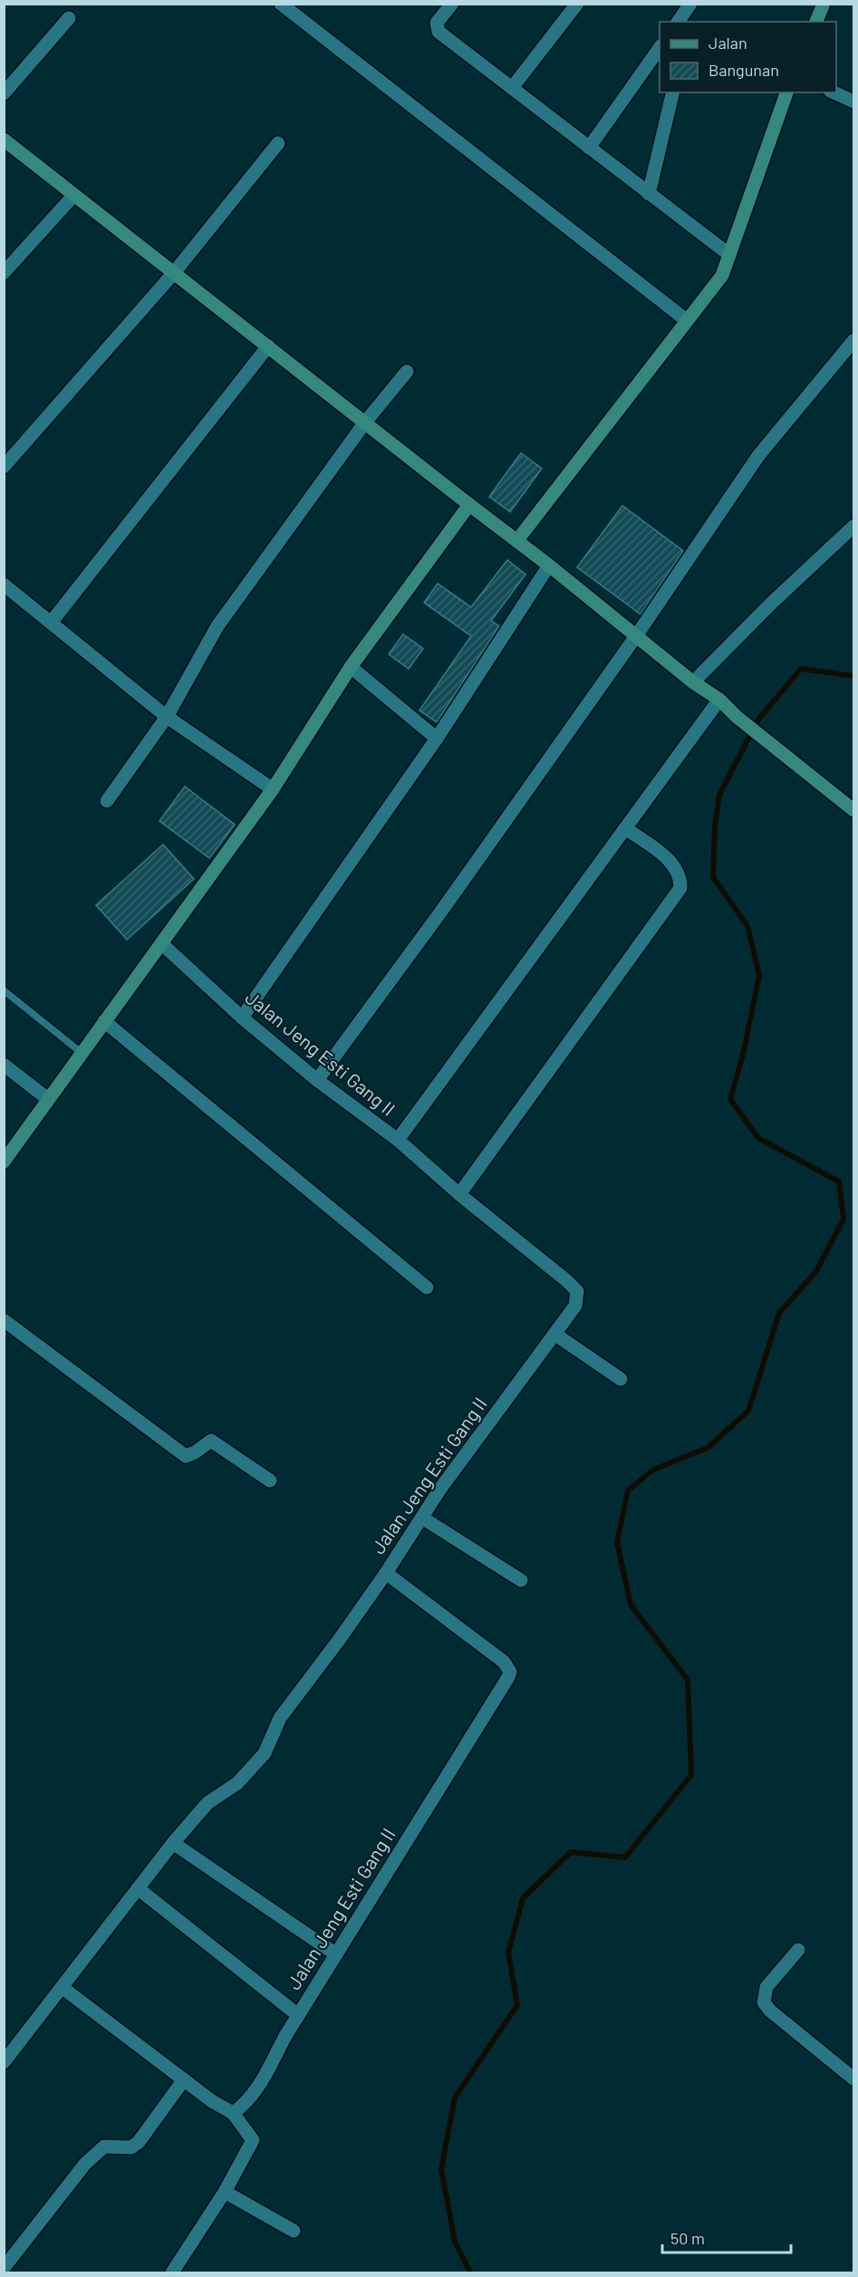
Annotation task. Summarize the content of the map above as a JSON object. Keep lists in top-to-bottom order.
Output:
{
  "streets": {
    "street": ["Jalan Jeng Esti Gang II"]
  },
  "legend": ["Jalan", "Bangunan"],
  "scale_bar": "50 m"
}
